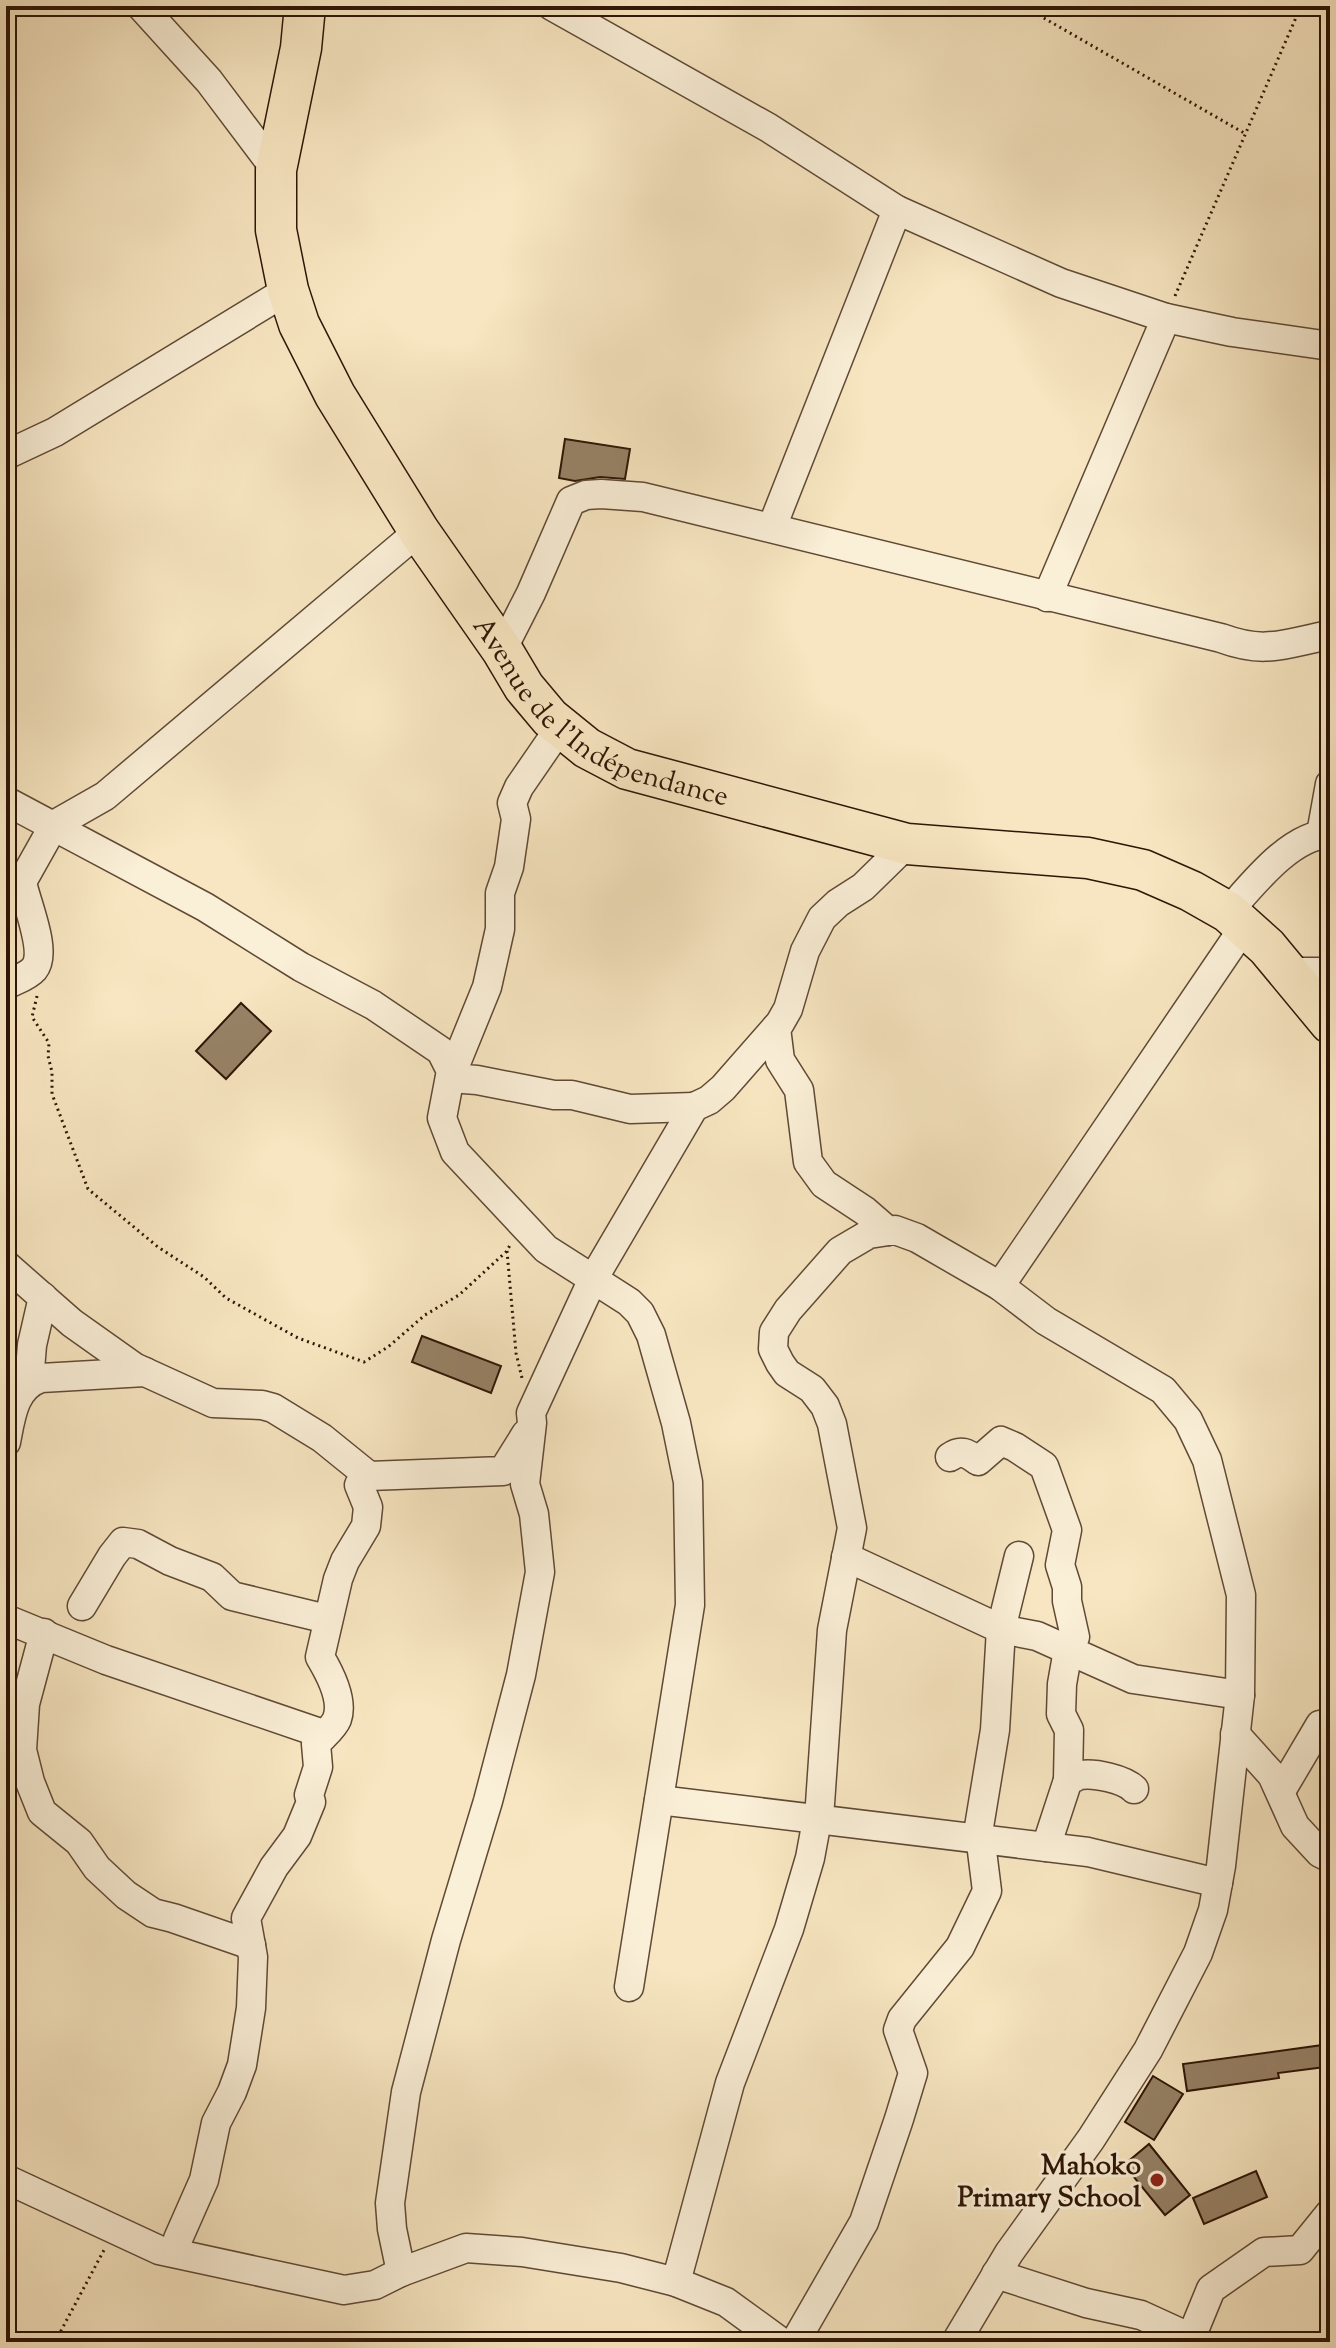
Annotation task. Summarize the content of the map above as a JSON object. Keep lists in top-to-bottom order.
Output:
{
  "streets": {
    "highway": ["Avenue de l'Indépendance"]
  },
  "places": ["Mahoko Primary School"]
}
